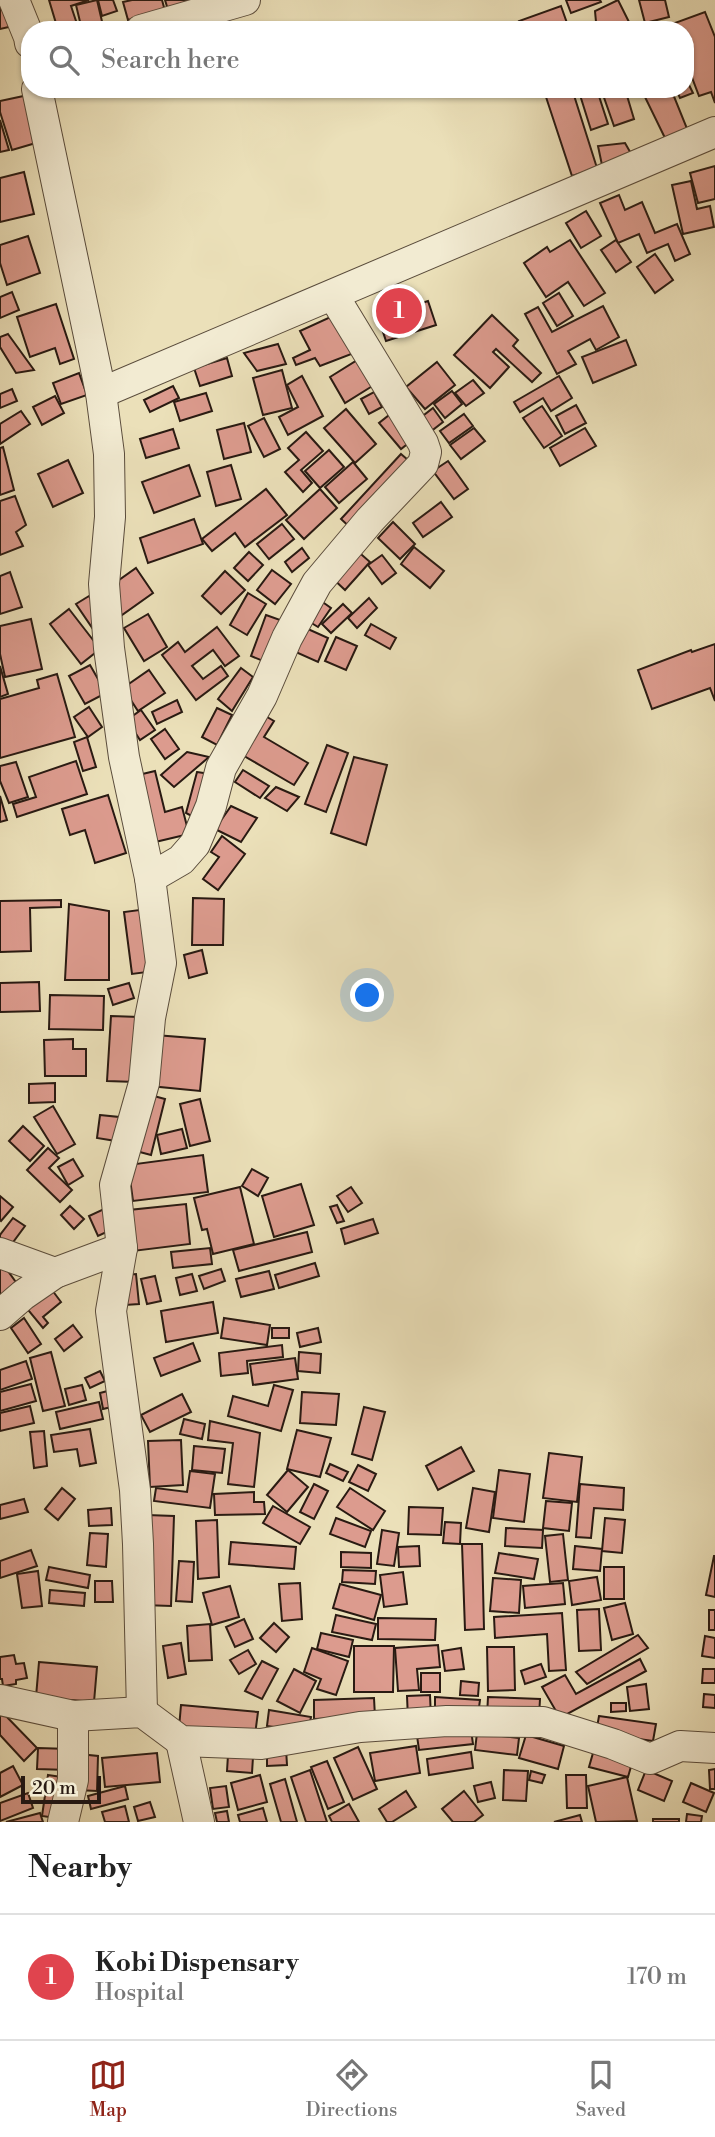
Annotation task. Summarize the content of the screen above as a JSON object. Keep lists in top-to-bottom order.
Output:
{
  "scale_bar": "20 m",
  "page": {
    "search": "Search here",
    "pins": "1",
    "scale": "20 m",
    "heading": "Nearby",
    "list": [
      {
        "mark": "1",
        "name": "Kobi Dispensary",
        "note": "Hospital",
        "value": "170 m"
      }
    ],
    "nav": ["Map", "Directions", "Saved"]
  }
}
